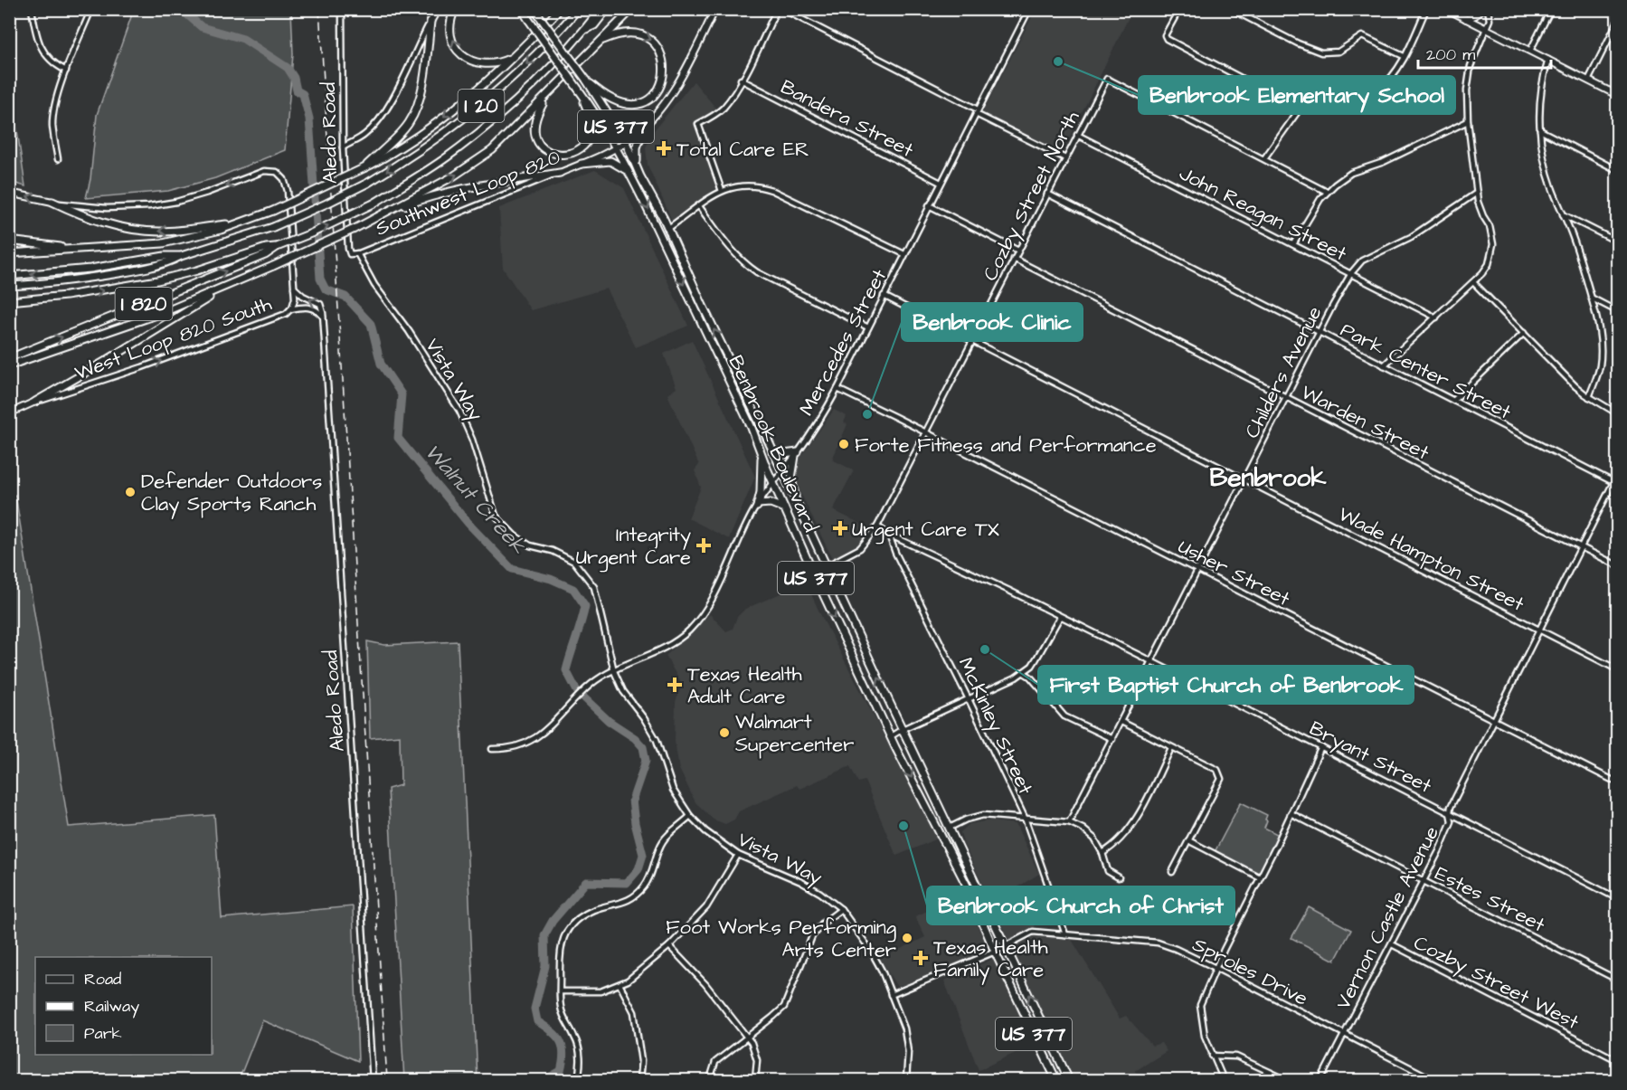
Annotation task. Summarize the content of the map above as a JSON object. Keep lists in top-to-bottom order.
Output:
{
  "streets": {
    "highway": [
      "I 20",
      "US 377",
      "I 820",
      "Benbrook Boulevard"
    ],
    "main road": ["Southwest Loop 820", "West Loop 820 South"],
    "street": [
      "Bandera Street",
      "Aledo Road",
      "Cozby Street North",
      "John Reagan Street",
      "Mercedes Street",
      "Park Center Street",
      "Childers Avenue",
      "Vista Way",
      "Warden Street",
      "Wade Hampton Street",
      "Usher Street",
      "McKinley Street",
      "Bryant Street",
      "Estes Street",
      "Vernon Castle Avenue",
      "Sproles Drive",
      "Cozby Street West"
    ]
  },
  "crossings": [
    ["I 20", "I 820"],
    ["Bandera Street", "Mercedes Street"],
    ["Aledo Road", "Southwest Loop 820"],
    ["Southwest Loop 820", "Vista Way"],
    ["Southwest Loop 820", "Benbrook Boulevard"],
    ["Cozby Street North", "John Reagan Street"],
    ["Cozby Street North", "Park Center Street"],
    ["Cozby Street North", "Warden Street"],
    ["Cozby Street North", "Benbrook Boulevard"],
    ["Cozby Street North", "Wade Hampton Street"],
    ["Cozby Street North", "Usher Street"],
    ["Cozby Street North", "Bryant Street"],
    ["John Reagan Street", "Childers Avenue"],
    ["Mercedes Street", "Vista Way"],
    ["Mercedes Street", "Benbrook Boulevard"],
    ["Mercedes Street", "Wade Hampton Street"],
    ["Mercedes Street", "Usher Street"],
    ["Park Center Street", "Childers Avenue"],
    ["Park Center Street", "Vernon Castle Avenue"],
    ["Childers Avenue", "Warden Street"],
    ["Childers Avenue", "Wade Hampton Street"],
    ["Childers Avenue", "Usher Street"],
    ["Childers Avenue", "Bryant Street"],
    ["Vista Way", "Sproles Drive"],
    ["Warden Street", "Vernon Castle Avenue"],
    ["Benbrook Boulevard", "Sproles Drive"],
    ["Wade Hampton Street", "Vernon Castle Avenue"],
    ["Usher Street", "Vernon Castle Avenue"],
    ["McKinley Street", "Bryant Street"],
    ["McKinley Street", "Sproles Drive"],
    ["Bryant Street", "Vernon Castle Avenue"],
    ["Estes Street", "Vernon Castle Avenue"],
    ["Vernon Castle Avenue", "Sproles Drive"],
    ["Vernon Castle Avenue", "Cozby Street West"]
  ],
  "districts": ["Benbrook"],
  "water": ["Walnut Creek"],
  "places": {
    "other": [
      "Benbrook Elementary School",
      "Benbrook Clinic",
      "Forte Fitness and Performance",
      "Defender Outdoors Clay Sports Ranch",
      "First Baptist Church of Benbrook",
      "Walmart Supercenter",
      "Benbrook Church of Christ",
      "Foot Works Performing Arts Center"
    ],
    "health": [
      "Total Care ER",
      "Urgent Care TX",
      "Integrity Urgent Care",
      "Texas Health Adult Care",
      "Texas Health Family Care"
    ]
  },
  "legend": ["Road", "Railway", "Park"],
  "scale_bar": "200 m"
}
